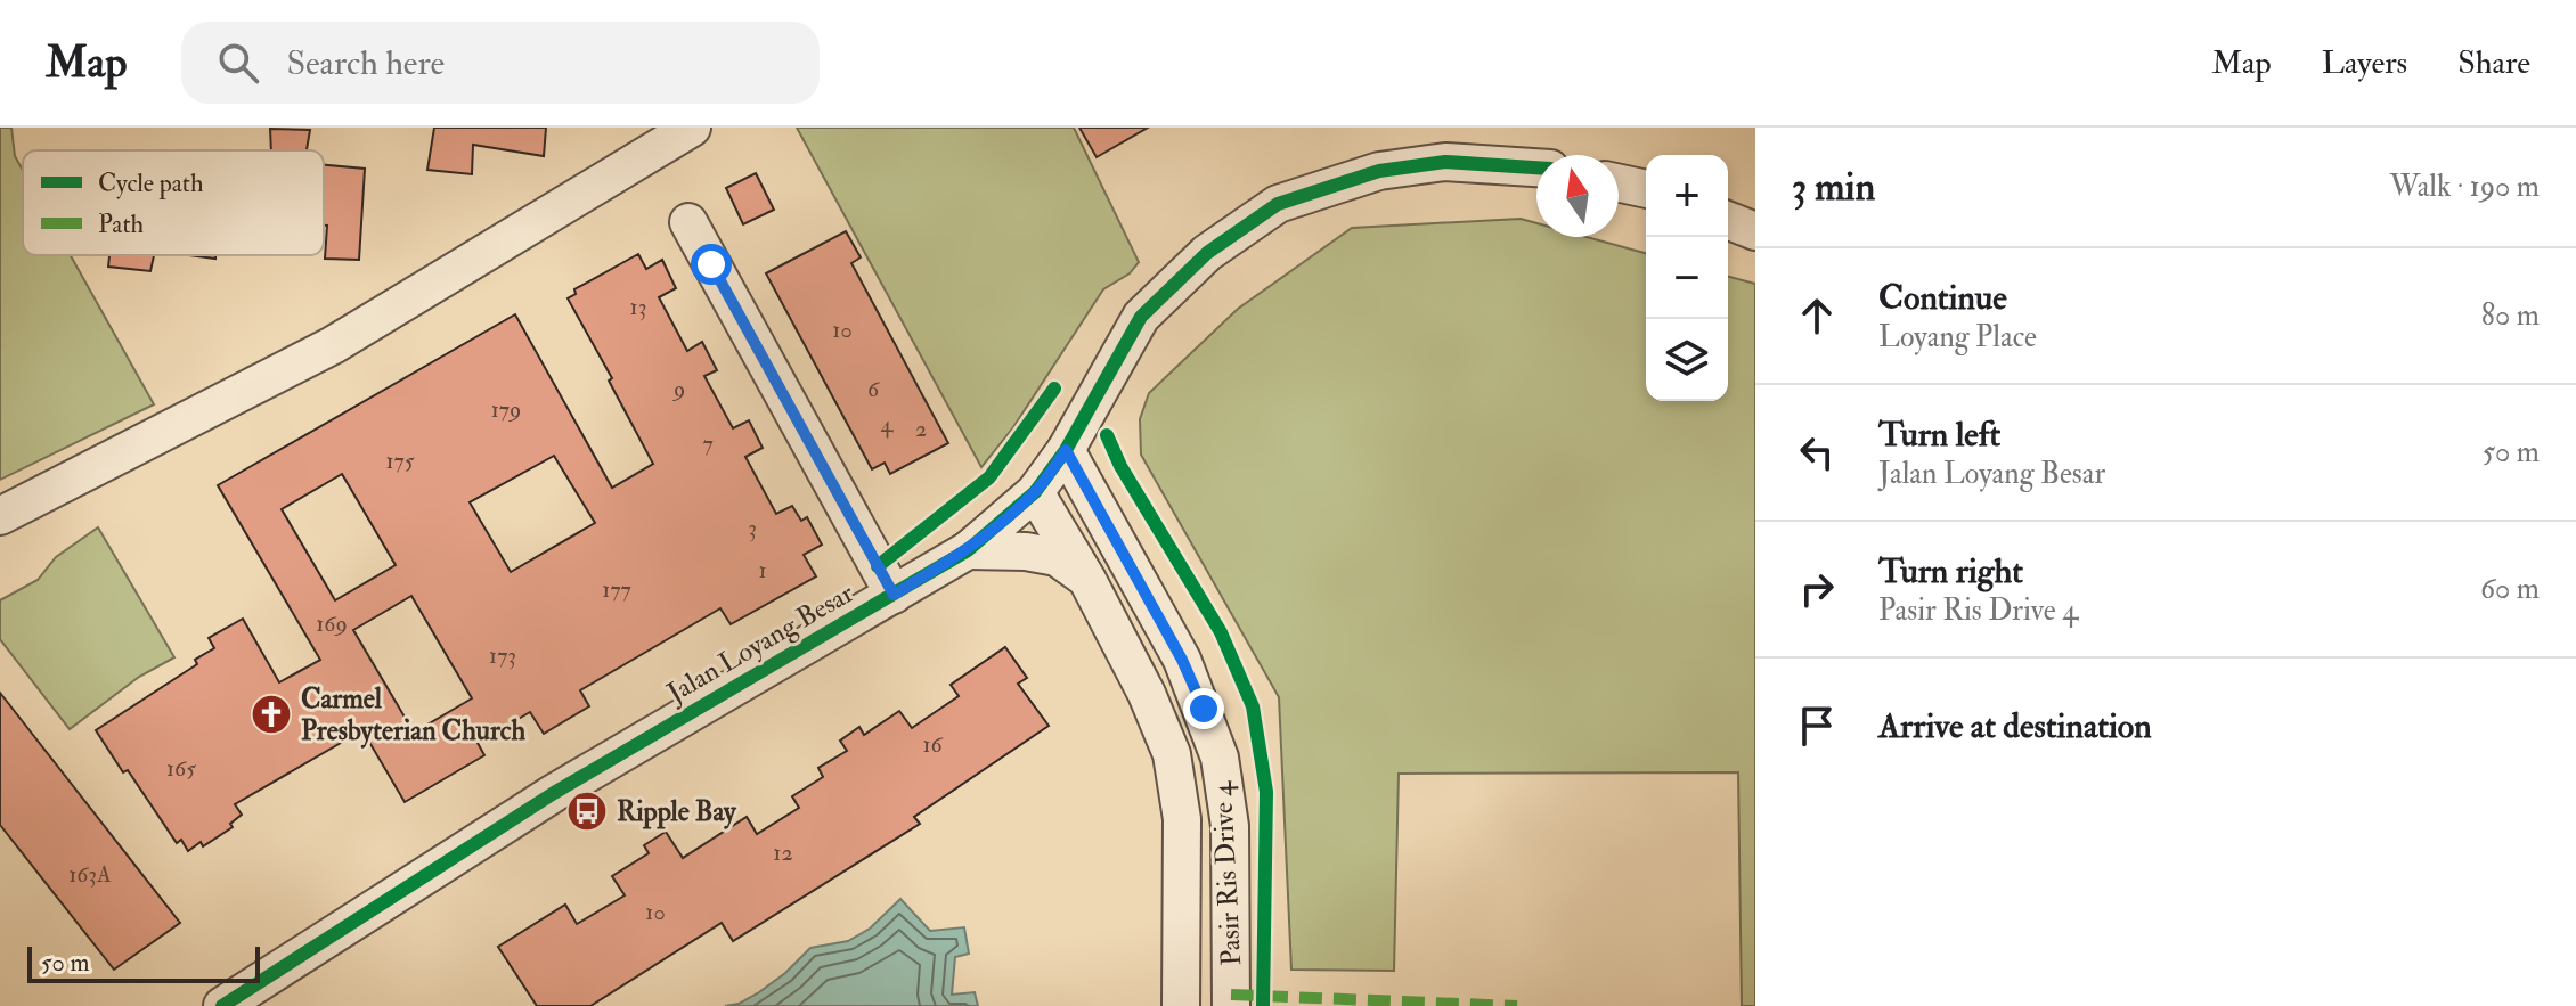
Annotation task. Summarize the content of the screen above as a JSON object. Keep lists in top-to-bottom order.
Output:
{
  "streets": {
    "street": ["Jalan Loyang Besar", "Pasir Ris Drive 4"]
  },
  "crossings": [
    ["Jalan Loyang Besar", "Pasir Ris Drive 4"]
  ],
  "places": {
    "church": ["Carmel Presbyterian Church"],
    "bus stop": ["Ripple Bay"]
  },
  "house_numbers": [
    "13",
    "10",
    "9",
    "6",
    "179",
    "4",
    "2",
    "7",
    "175",
    "3",
    "1",
    "177",
    "169",
    "173",
    "16",
    "165",
    "12",
    "163A",
    "10"
  ],
  "legend": ["Cycle path", "Path"],
  "scale_bar": "50 m",
  "north": "top",
  "page": {
    "header": "Map",
    "search": "Search here",
    "nav": ["Map", "Layers", "Share"],
    "heading": ["3 min", "Walk · 190 m"],
    "map_buttons": ["+", "−"],
    "list": [
      ["Continue", "Loyang Place", "80 m"],
      ["Turn left", "Jalan Loyang Besar", "50 m"],
      ["Turn right", "Pasir Ris Drive 4", "60 m"],
      "Arrive at destination"
    ],
    "scale": "50 m"
  }
}
